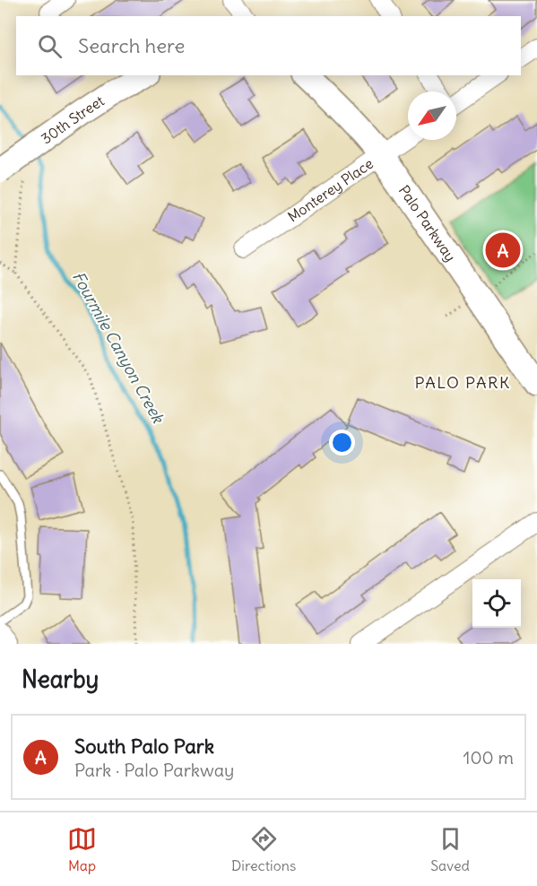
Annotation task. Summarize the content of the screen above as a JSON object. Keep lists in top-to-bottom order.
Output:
{
  "streets": {
    "street": ["30th Street", "Monterey Place", "Palo Parkway"]
  },
  "crossings": [
    ["Monterey Place", "Palo Parkway"]
  ],
  "districts": ["PALO PARK"],
  "water": ["Fourmile Canyon Creek"],
  "north": "bottom left",
  "page": {
    "search": "Search here",
    "pins": "A",
    "heading": "Nearby",
    "list": [
      {
        "mark": "A",
        "name": "South Palo Park",
        "note": "Park · Palo Parkway",
        "value": "100 m"
      }
    ],
    "nav": ["Map", "Directions", "Saved"]
  }
}
